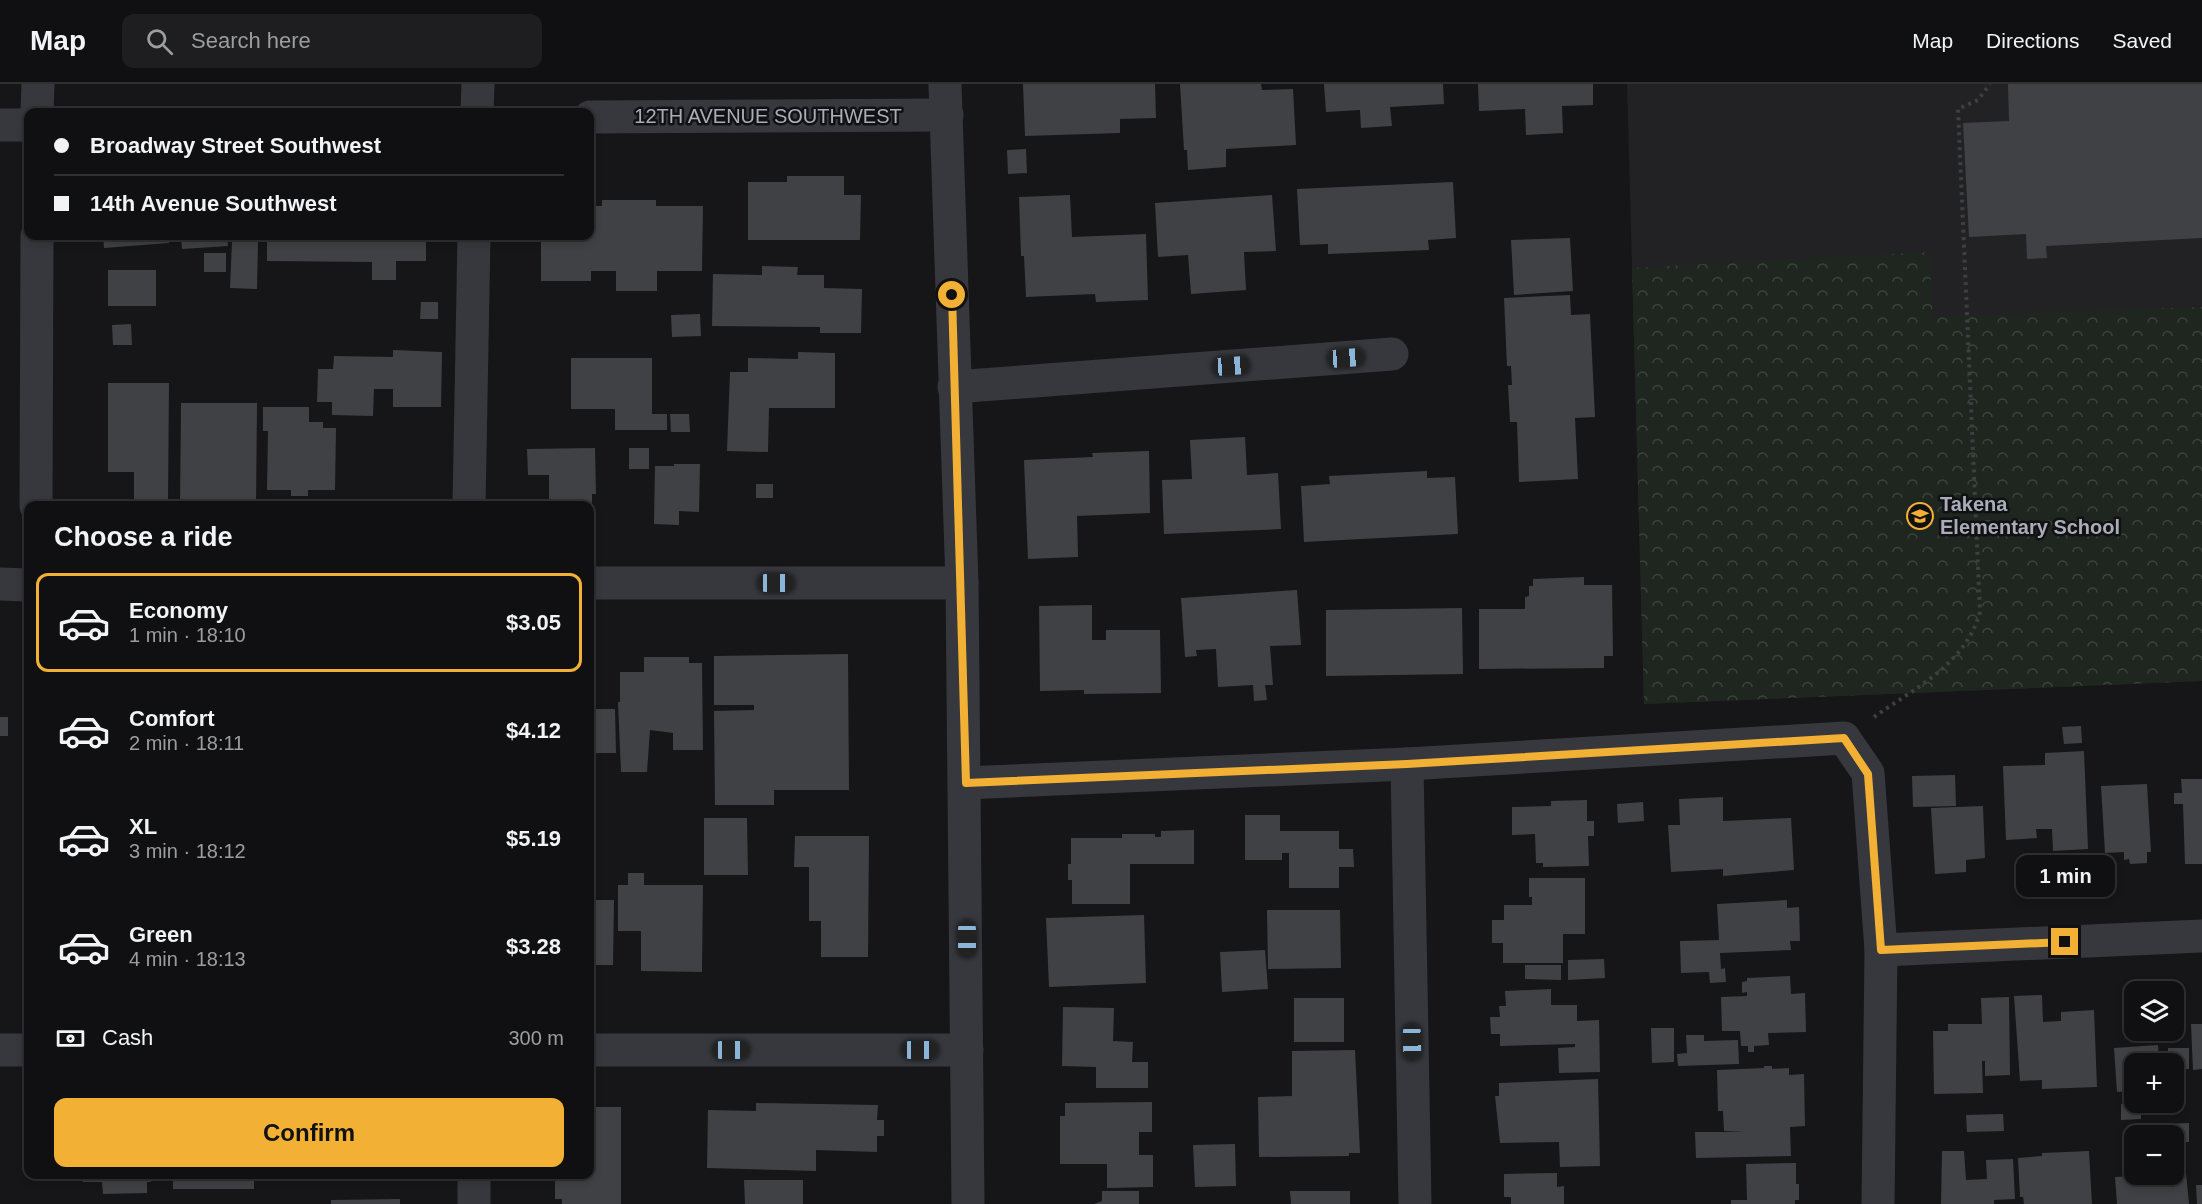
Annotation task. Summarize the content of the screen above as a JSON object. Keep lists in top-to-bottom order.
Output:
{
  "streets": {
    "street": ["12TH AVENUE SOUTHWEST"]
  },
  "places": {
    "school or university": ["Takena Elementary School"]
  },
  "page": {
    "header": "Map",
    "search": "Search here",
    "nav": ["Map", "Directions", "Saved"],
    "banner": ["Broadway Street Southwest", "14th Avenue Southwest"],
    "heading": "Choose a ride",
    "list": [
      {
        "name": "Economy",
        "note": "1 min · 18:10",
        "value": "$3.05"
      },
      {
        "name": "Comfort",
        "note": "2 min · 18:11",
        "value": "$4.12"
      },
      {
        "name": "XL",
        "note": "3 min · 18:12",
        "value": "$5.19"
      },
      {
        "name": "Green",
        "note": "4 min · 18:13",
        "value": "$3.28"
      }
    ],
    "bubble": "1 min",
    "map_buttons": ["+", "−"],
    "pay": ["Cash", "300 m"],
    "buttons": "Confirm"
  }
}
